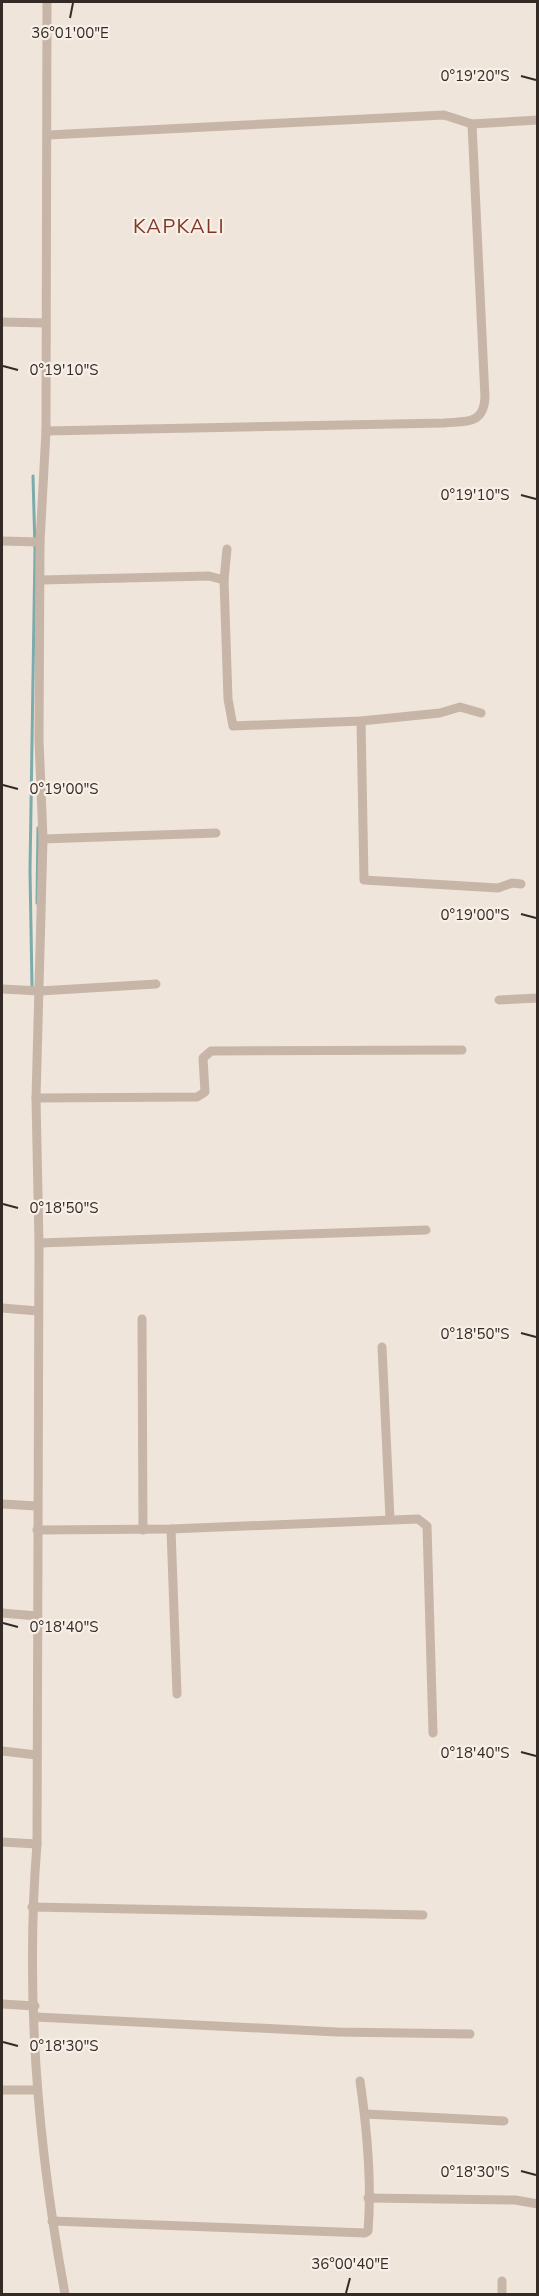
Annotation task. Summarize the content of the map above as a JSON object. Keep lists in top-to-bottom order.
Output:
{
  "districts": ["KAPKALI"],
  "coordinates": [
    "36°01'00\"E",
    "0°19'20\"S",
    "0°19'10\"S",
    "0°19'00\"S",
    "0°18'50\"S",
    "0°18'40\"S",
    "0°18'30\"S",
    "36°00'40\"E"
  ]
}
